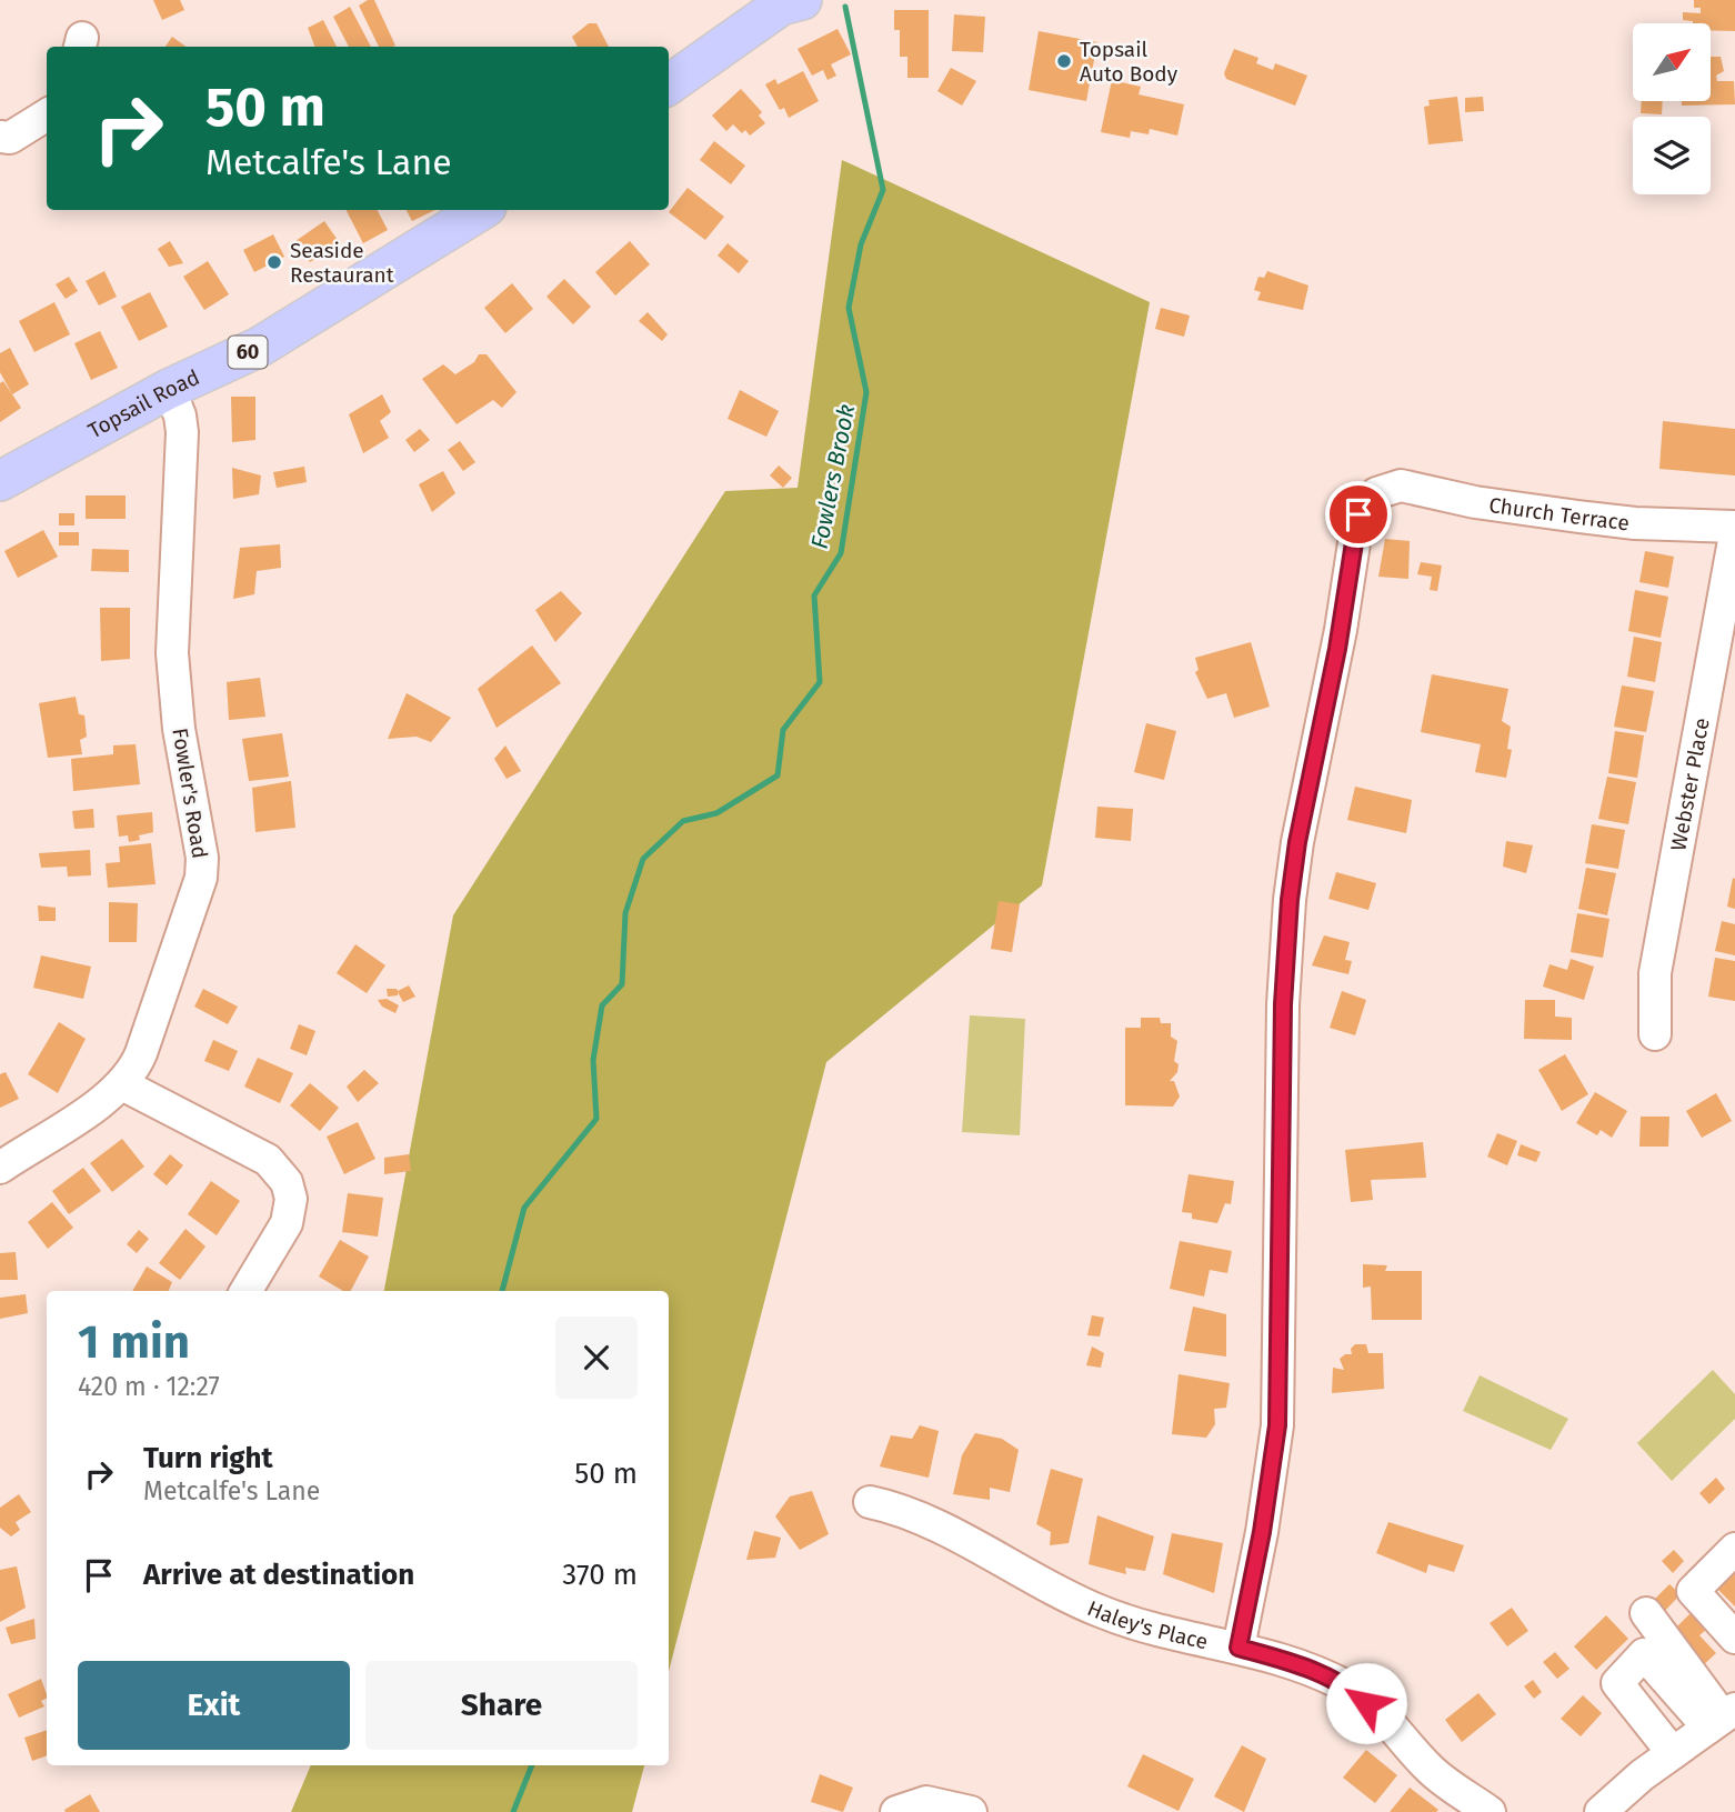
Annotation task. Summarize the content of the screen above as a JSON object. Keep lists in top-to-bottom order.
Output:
{
  "streets": {
    "main road": ["60", "Topsail Road"],
    "street": [
      "Church Terrace",
      "Webster Place",
      "Fowler's Road",
      "Haley's Place"
    ]
  },
  "crossings": [
    ["Topsail Road", "Fowler's Road"],
    ["Church Terrace", "Haley's Place"]
  ],
  "water": ["Fowlers Brook"],
  "places": ["Topsail Auto Body", "Seaside Restaurant"],
  "north": "top right",
  "page": {
    "turn": ["50 m", "Metcalfe's Lane"],
    "heading": ["1 min", "420 m · 12:27"],
    "list": [
      {
        "name": "Turn right",
        "note": "Metcalfe's Lane",
        "value": "50 m"
      },
      {
        "name": "Arrive at destination",
        "value": "370 m"
      }
    ],
    "buttons": ["Exit", "Share"]
  }
}
